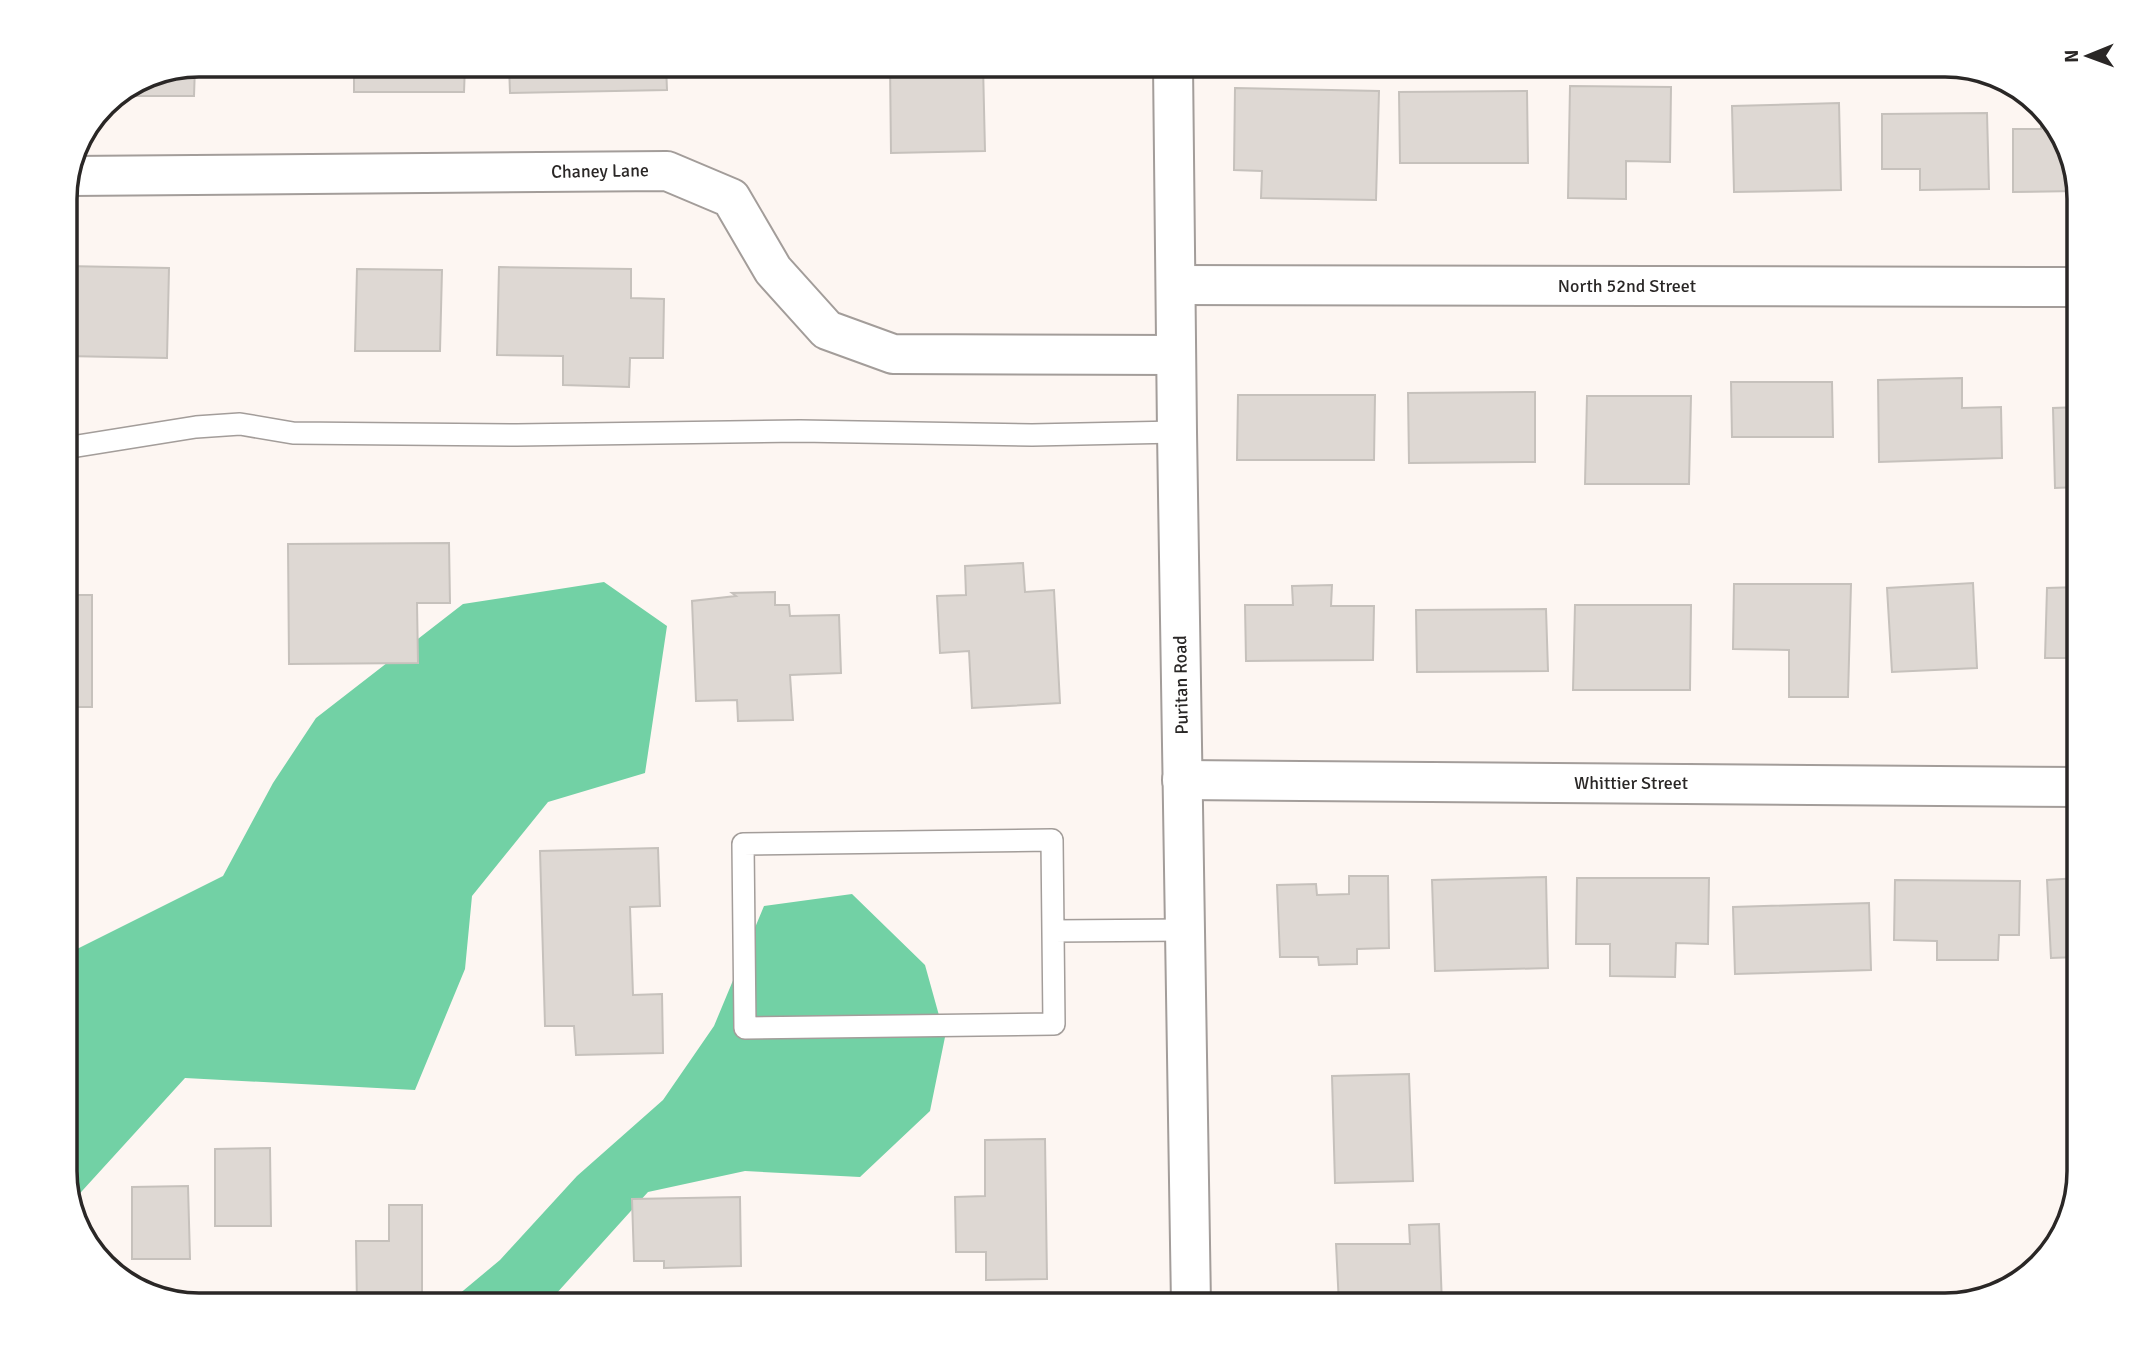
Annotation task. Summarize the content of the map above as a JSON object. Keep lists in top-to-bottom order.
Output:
{
  "streets": {
    "street": [
      "Chaney Lane",
      "North 52nd Street",
      "Puritan Road",
      "Whittier Street"
    ]
  },
  "crossings": [
    ["Chaney Lane", "Puritan Road"],
    ["North 52nd Street", "Puritan Road"],
    ["Puritan Road", "Whittier Street"]
  ],
  "north": "left"
}
